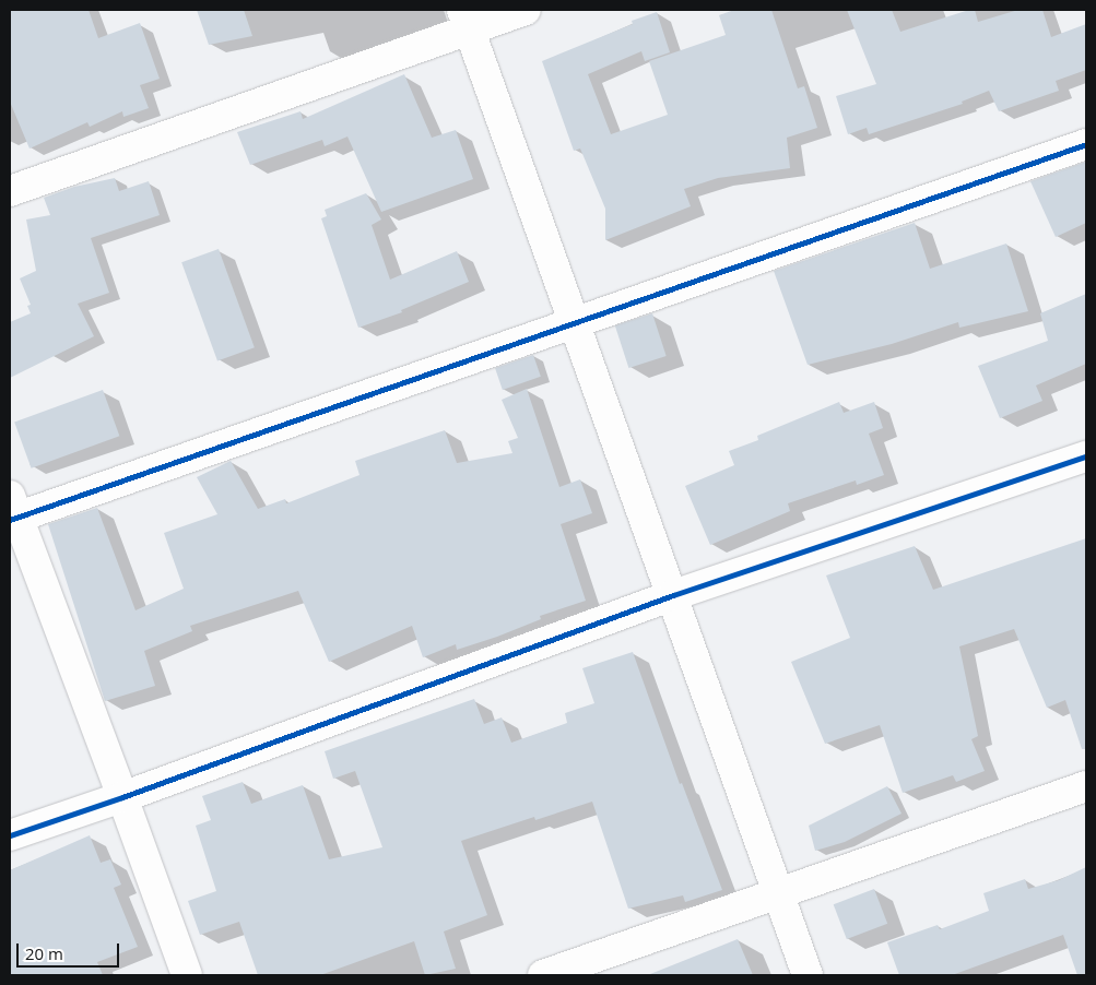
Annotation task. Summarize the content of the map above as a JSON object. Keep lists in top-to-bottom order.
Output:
{
  "scale_bar": "20 m"
}
